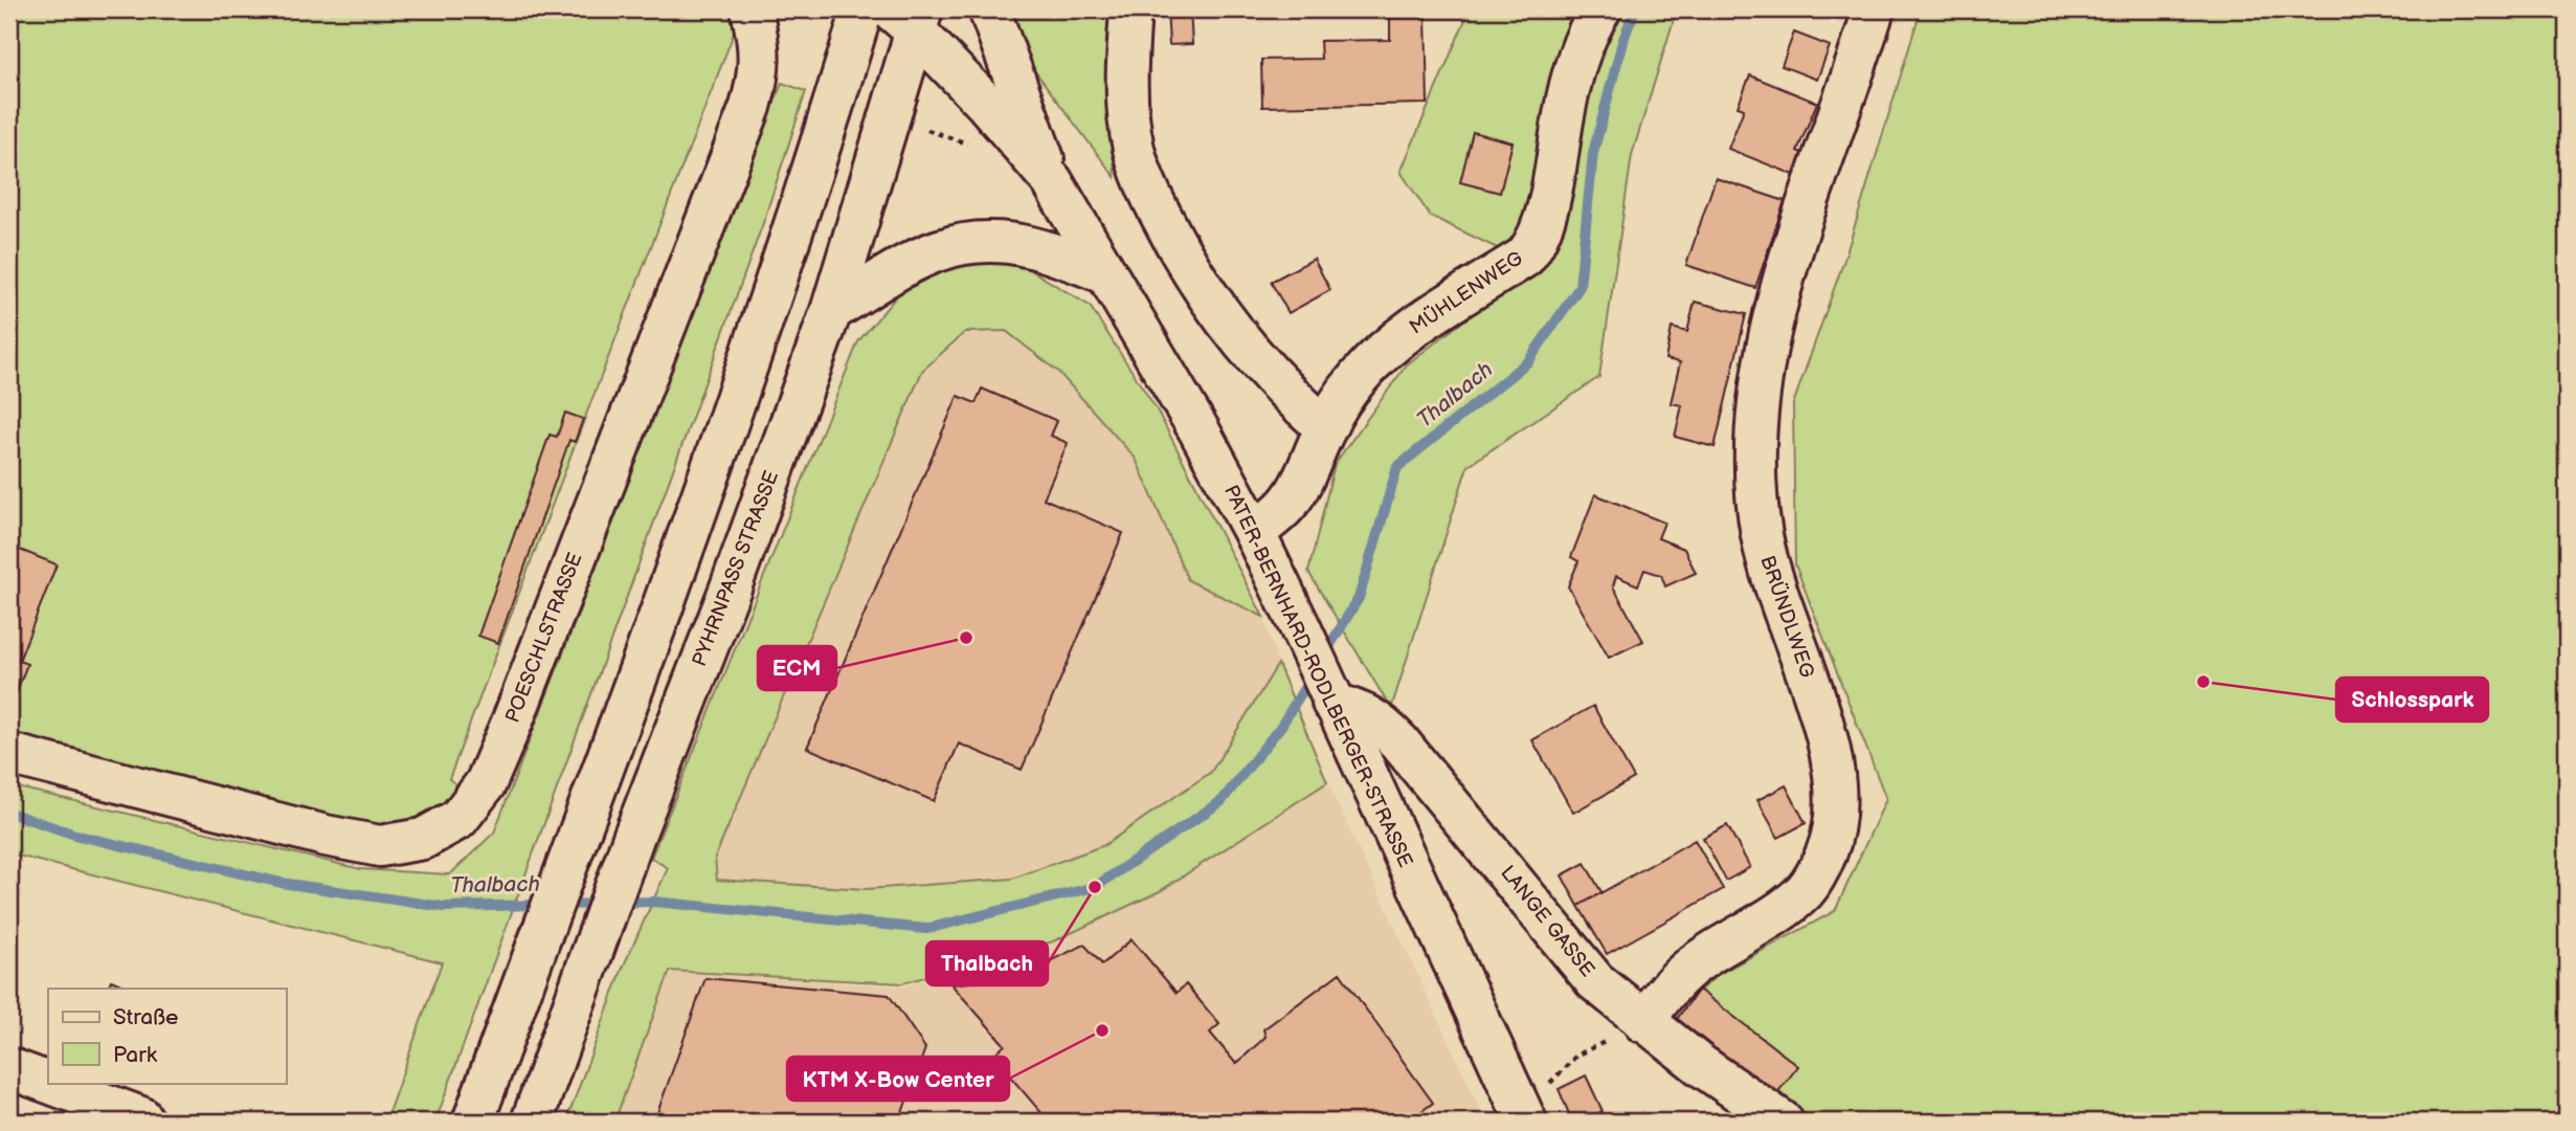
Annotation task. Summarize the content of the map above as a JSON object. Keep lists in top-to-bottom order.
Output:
{
  "streets": {
    "main road": [
      "MÜHLENWEG",
      "PYHRNPASS STRASSE",
      "BRÜNDLWEG",
      "POESCHLSTRASSE",
      "PATER-BERNHARD-RODLBERGER-STRASSE",
      "LANGE GASSE"
    ]
  },
  "crossings": [
    ["MÜHLENWEG", "PATER-BERNHARD-RODLBERGER-STRASSE"],
    ["PYHRNPASS STRASSE", "PATER-BERNHARD-RODLBERGER-STRASSE"],
    ["BRÜNDLWEG", "LANGE GASSE"],
    ["PATER-BERNHARD-RODLBERGER-STRASSE", "LANGE GASSE"]
  ],
  "water": ["Thalbach"],
  "places": [
    "ECM",
    "Schlosspark",
    "Thalbach",
    "KTM X-Bow Center"
  ],
  "legend": ["Straße", "Park"]
}
